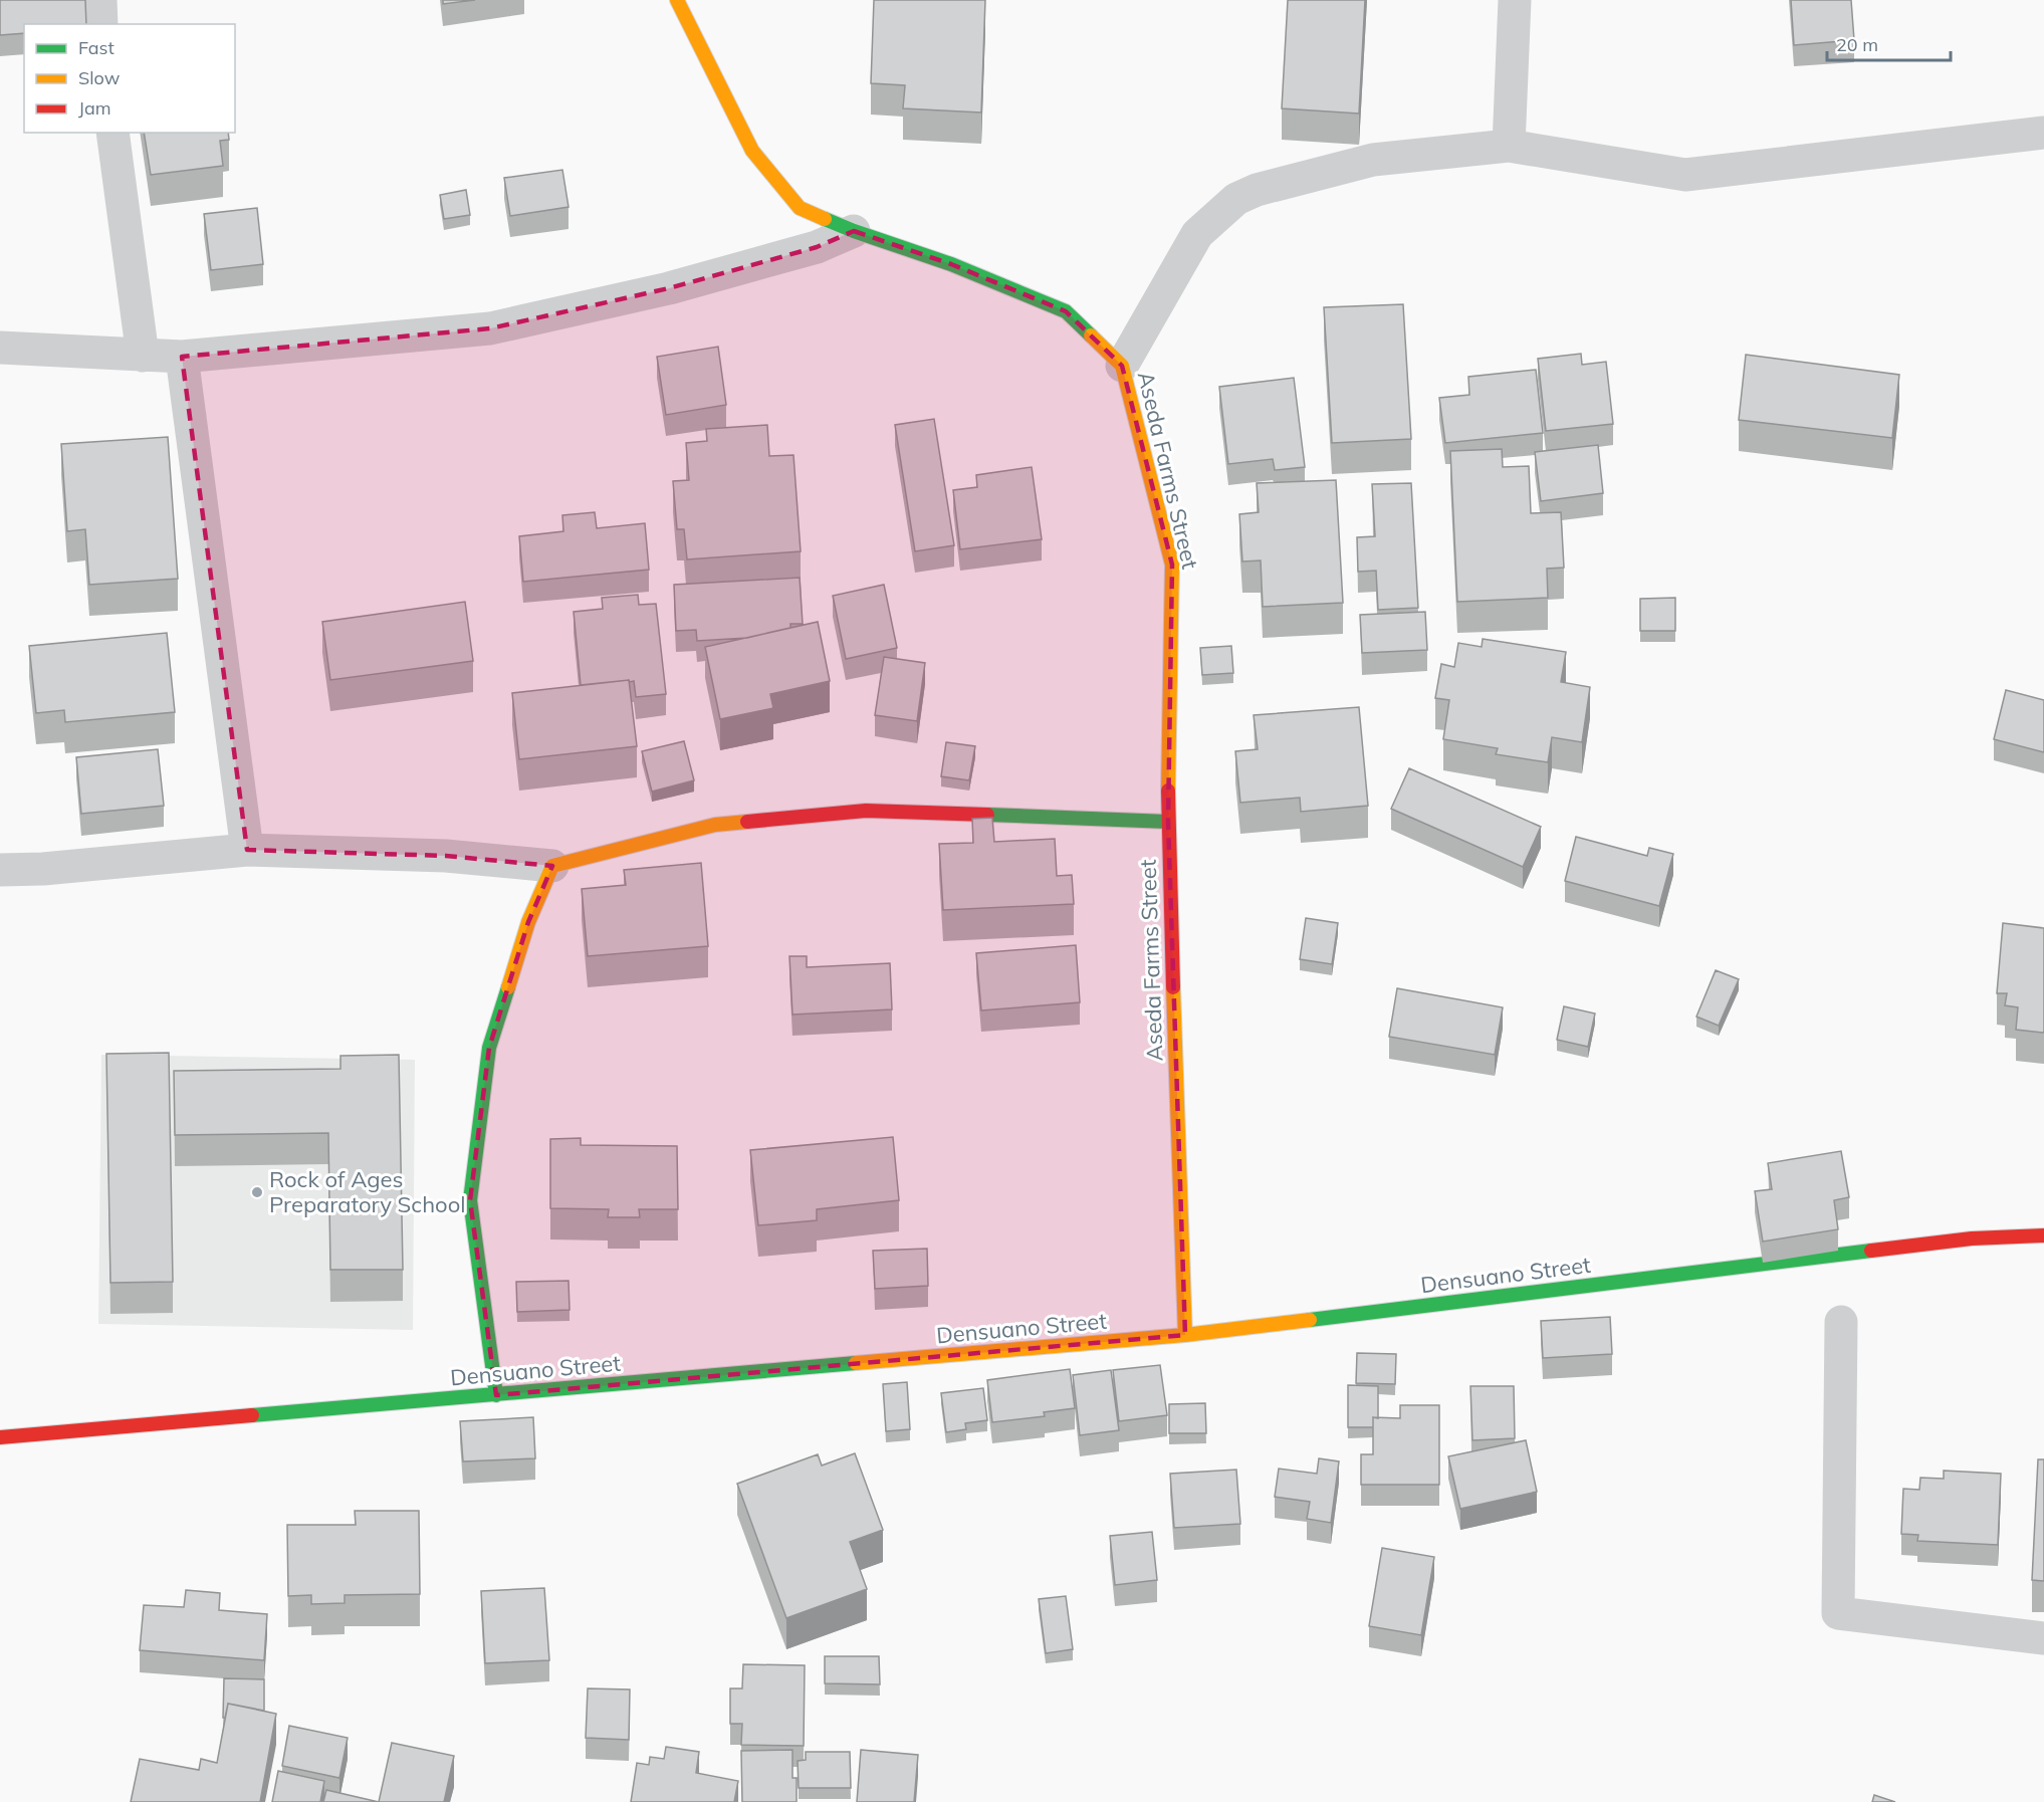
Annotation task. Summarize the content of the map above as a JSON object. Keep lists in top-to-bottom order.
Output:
{
  "streets": {
    "street": ["Aseda Farms Street", "Densuano Street"]
  },
  "crossings": [
    ["Aseda Farms Street", "Densuano Street"]
  ],
  "places": ["Rock of Ages Preparatory School"],
  "legend": ["Fast", "Slow", "Jam"],
  "scale_bar": "20 m"
}
